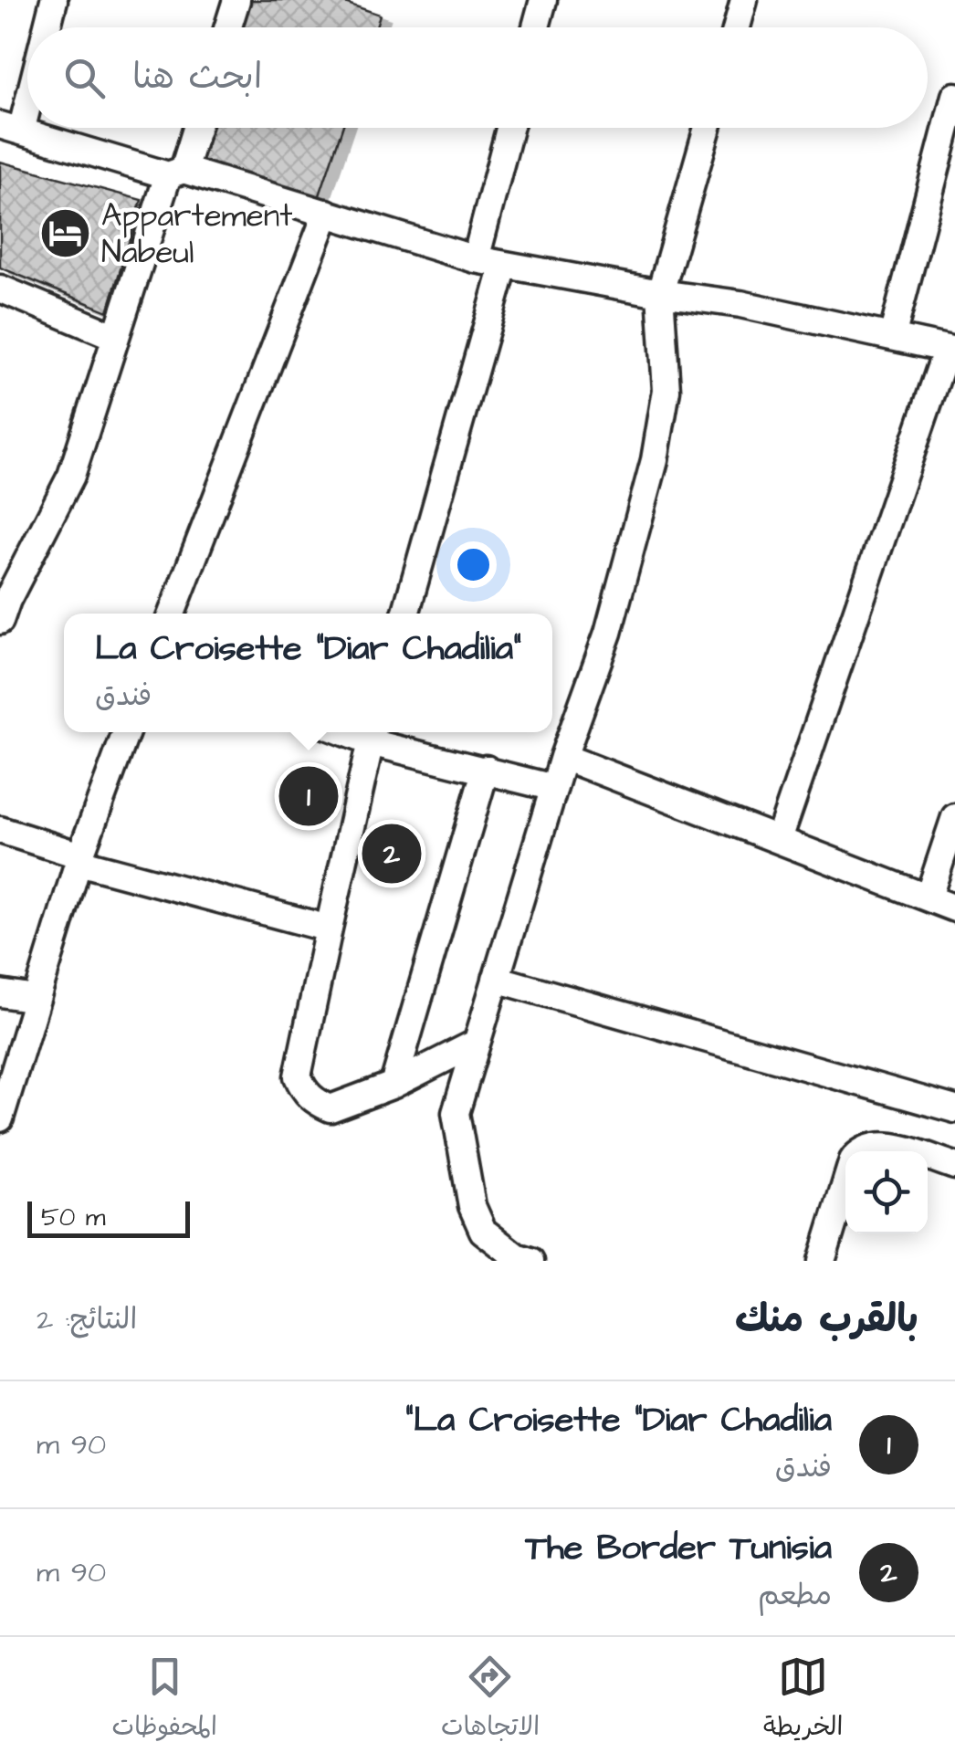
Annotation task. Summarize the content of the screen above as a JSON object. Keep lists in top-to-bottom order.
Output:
{
  "places": {
    "hotel": ["Appartement Nabeul"]
  },
  "scale_bar": "50 m",
  "page": {
    "search": "ابحث هنا",
    "popup": ["La Croisette \"Diar Chadilia\"", "فندق"],
    "pins": ["1", "2"],
    "scale": "50 m",
    "heading": ["بالقرب منك", "النتائج: 2"],
    "list": [
      {
        "mark": "1",
        "name": "La Croisette \"Diar Chadilia\"",
        "note": "فندق",
        "value": "90 m"
      },
      {
        "mark": "2",
        "name": "The Border Tunisia",
        "note": "مطعم",
        "value": "90 m"
      }
    ],
    "nav": ["الخريطة", "الاتجاهات", "المحفوظات"]
  }
}
